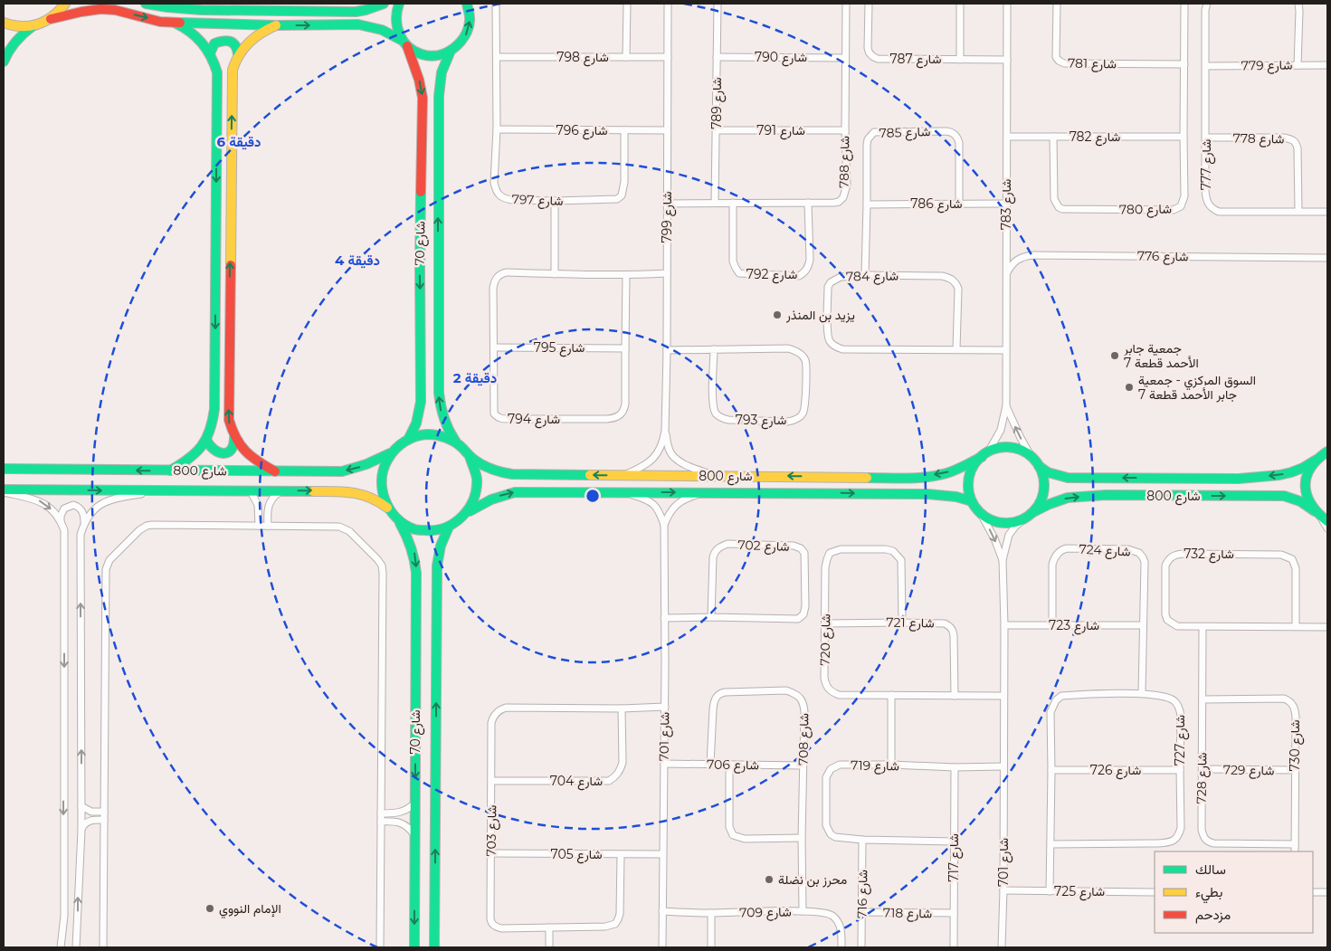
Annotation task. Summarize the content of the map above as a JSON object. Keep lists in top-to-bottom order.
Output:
{
  "streets": {
    "main road": ["شارع 70", "شارع 800"],
    "street": [
      "شارع 798",
      "شارع 790",
      "شارع 787",
      "شارع 781",
      "شارع 779",
      "شارع 789",
      "شارع 796",
      "شارع 791",
      "شارع 785",
      "شارع 782",
      "شارع 778",
      "شارع 788",
      "شارع 777",
      "شارع 797",
      "شارع 786",
      "شارع 783",
      "شارع 780",
      "شارع 799",
      "شارع 776",
      "شارع 792",
      "شارع 784",
      "شارع 795",
      "شارع 794",
      "شارع 793",
      "شارع 702",
      "شارع 724",
      "شارع 732",
      "شارع 721",
      "شارع 723",
      "شارع 720",
      "شارع 701",
      "شارع 708",
      "شارع 727",
      "شارع 730",
      "شارع 706",
      "شارع 719",
      "شارع 726",
      "شارع 729",
      "شارع 728",
      "شارع 704",
      "شارع 703",
      "شارع 705",
      "شارع 717",
      "شارع 725",
      "شارع 716",
      "شارع 709",
      "شارع 718"
    ]
  },
  "crossings": [
    ["شارع 798", "شارع 797"],
    ["شارع 798", "شارع 799"],
    ["شارع 790", "شارع 789"],
    ["شارع 790", "شارع 788"],
    ["شارع 787", "شارع 783"],
    ["شارع 781", "شارع 780"],
    ["شارع 779", "شارع 777"],
    ["شارع 789", "شارع 791"],
    ["شارع 789", "شارع 788"],
    ["شارع 796", "شارع 797"],
    ["شارع 796", "شارع 799"],
    ["شارع 791", "شارع 788"],
    ["شارع 785", "شارع 786"],
    ["شارع 785", "شارع 784"],
    ["شارع 782", "شارع 783"],
    ["شارع 782", "شارع 780"],
    ["شارع 778", "شارع 777"],
    ["شارع 788", "شارع 799"],
    ["شارع 788", "شارع 792"],
    ["شارع 786", "شارع 783"],
    ["شارع 783", "شارع 776"],
    ["شارع 783", "شارع 784"],
    ["شارع 783", "شارع 800"],
    ["شارع 783", "شارع 701"],
    ["شارع 799", "شارع 794"],
    ["شارع 799", "شارع 793"],
    ["شارع 799", "شارع 800"],
    ["شارع 70", "شارع 800"],
    ["شارع 795", "شارع 794"],
    ["شارع 800", "شارع 701"],
    ["شارع 702", "شارع 701"],
    ["شارع 724", "شارع 723"],
    ["شارع 724", "شارع 727"],
    ["شارع 732", "شارع 728"],
    ["شارع 721", "شارع 720"],
    ["شارع 723", "شارع 701"],
    ["شارع 720", "شارع 701"],
    ["شارع 701", "شارع 706"],
    ["شارع 701", "شارع 719"],
    ["شارع 701", "شارع 703"],
    ["شارع 701", "شارع 705"],
    ["شارع 701", "شارع 725"],
    ["شارع 701", "شارع 709"],
    ["شارع 708", "شارع 706"],
    ["شارع 708", "شارع 709"],
    ["شارع 727", "شارع 726"],
    ["شارع 727", "شارع 725"],
    ["شارع 730", "شارع 729"],
    ["شارع 730", "شارع 728"],
    ["شارع 719", "شارع 717"],
    ["شارع 719", "شارع 716"],
    ["شارع 729", "شارع 728"],
    ["شارع 704", "شارع 703"],
    ["شارع 703", "شارع 705"],
    ["شارع 717", "شارع 718"],
    ["شارع 716", "شارع 718"]
  ],
  "places": [
    "يزيد بن المنذر",
    "جمعية جابر الأحمد قطعة 7",
    "السوق المركزي - جمعية جابر الأحمد قطعة 7",
    "محرز بن نضلة",
    "الإمام النووي"
  ],
  "legend": ["سالك", "بطيء", "مزدحم"],
  "rings": ["6 دقيقة", "4 دقيقة", "2 دقيقة"]
}
